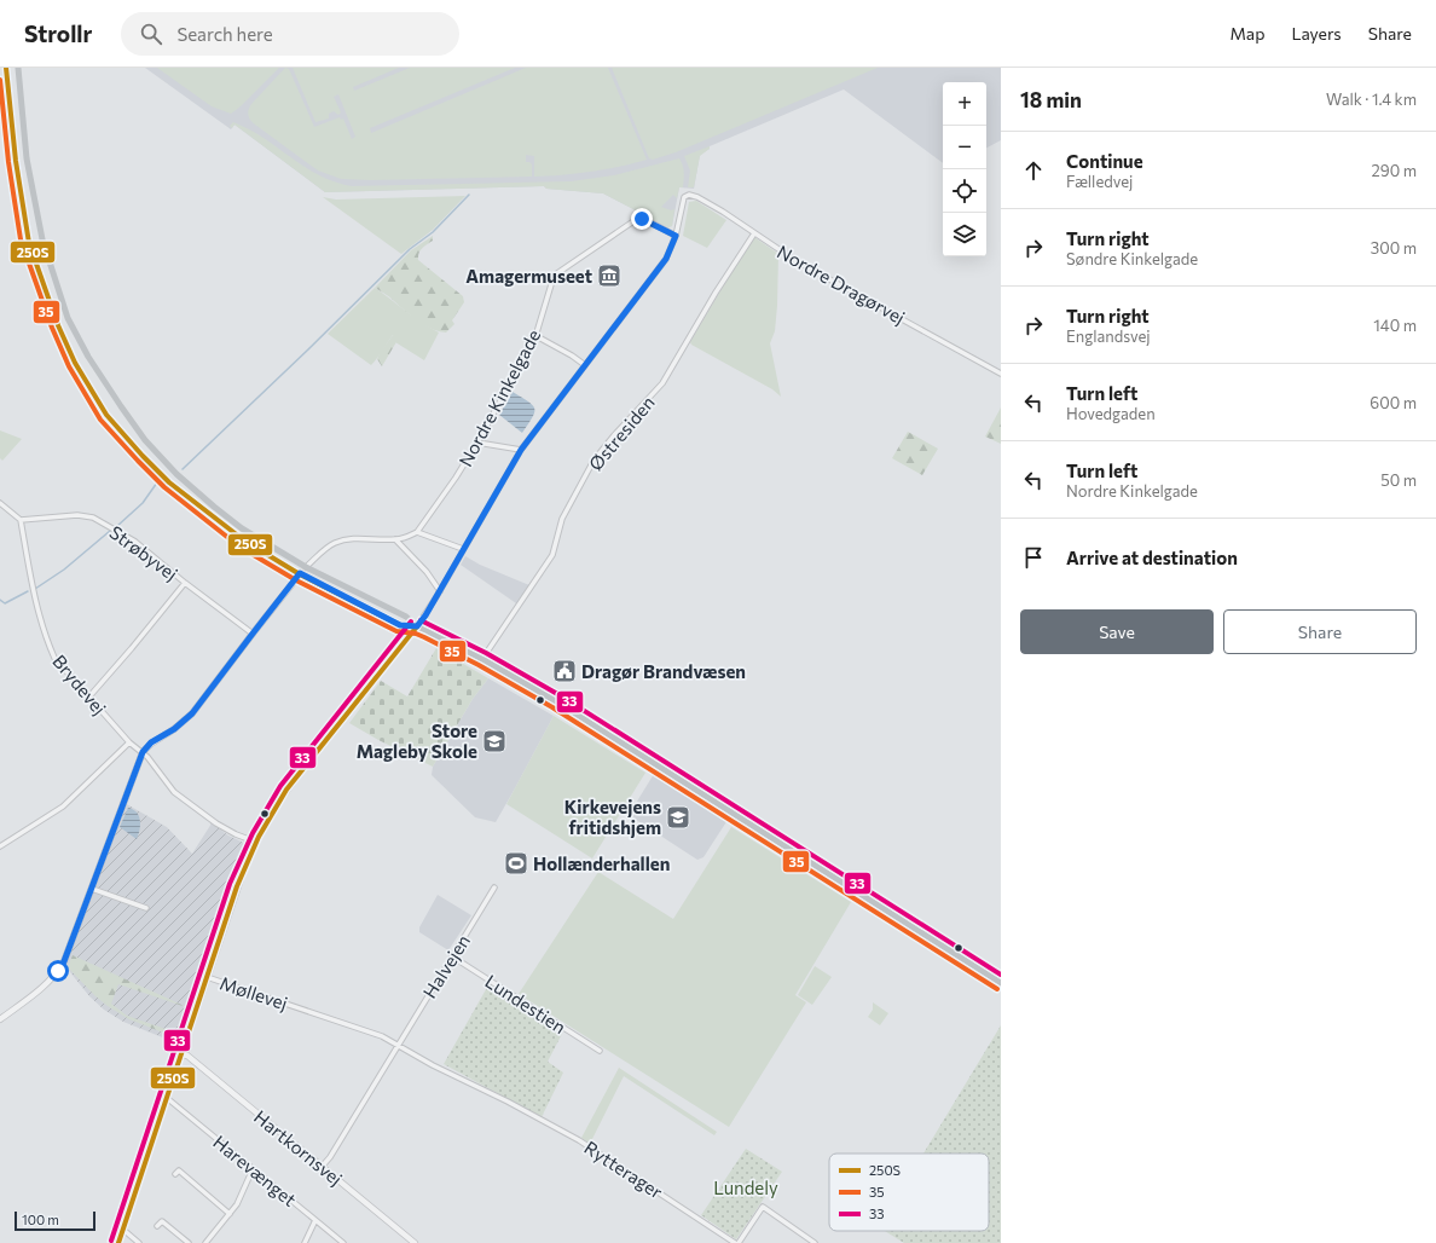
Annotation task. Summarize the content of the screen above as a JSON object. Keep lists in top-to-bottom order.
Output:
{
  "streets": {
    "street": [
      "Nordre Dragørvej",
      "Nordre Kinkelgade",
      "Østresiden",
      "Strøbyvej",
      "Brydevej",
      "Halvejen",
      "Møllevej",
      "Lundestien",
      "Hartkornsvej",
      "Rytterager",
      "Harevænget"
    ]
  },
  "crossings": [
    ["Nordre Dragørvej", "Nordre Kinkelgade"],
    ["Nordre Dragørvej", "Østresiden"],
    ["Strøbyvej", "Brydevej"],
    ["Brydevej", "Møllevej"],
    ["Halvejen", "Møllevej"],
    ["Halvejen", "Lundestien"],
    ["Halvejen", "Hartkornsvej"],
    ["Halvejen", "Rytterager"],
    ["Møllevej", "Hartkornsvej"],
    ["Møllevej", "Rytterager"],
    ["Møllevej", "Harevænget"]
  ],
  "parks": ["Lundely"],
  "places": {
    "museum": ["Amagermuseet"],
    "public building": ["Dragør Brandvæsen"],
    "school or university": ["Store Magleby Skole", "Kirkevejens fritidshjem"],
    "sports": ["Hollænderhallen"]
  },
  "lines": ["transit line 250S", "transit line 35", "transit line 33"],
  "legend": ["250S", "35", "33"],
  "scale_bar": "100 m",
  "page": {
    "header": "Strollr",
    "search": "Search here",
    "nav": ["Map", "Layers", "Share"],
    "heading": ["18 min", "Walk · 1.4 km"],
    "map_buttons": ["+", "−"],
    "list": [
      ["Continue", "Fælledvej", "290 m"],
      ["Turn right", "Søndre Kinkelgade", "300 m"],
      ["Turn right", "Englandsvej", "140 m"],
      ["Turn left", "Hovedgaden", "600 m"],
      ["Turn left", "Nordre Kinkelgade", "50 m"],
      "Arrive at destination"
    ],
    "buttons": ["Save", "Share"],
    "scale": "100 m"
  }
}
